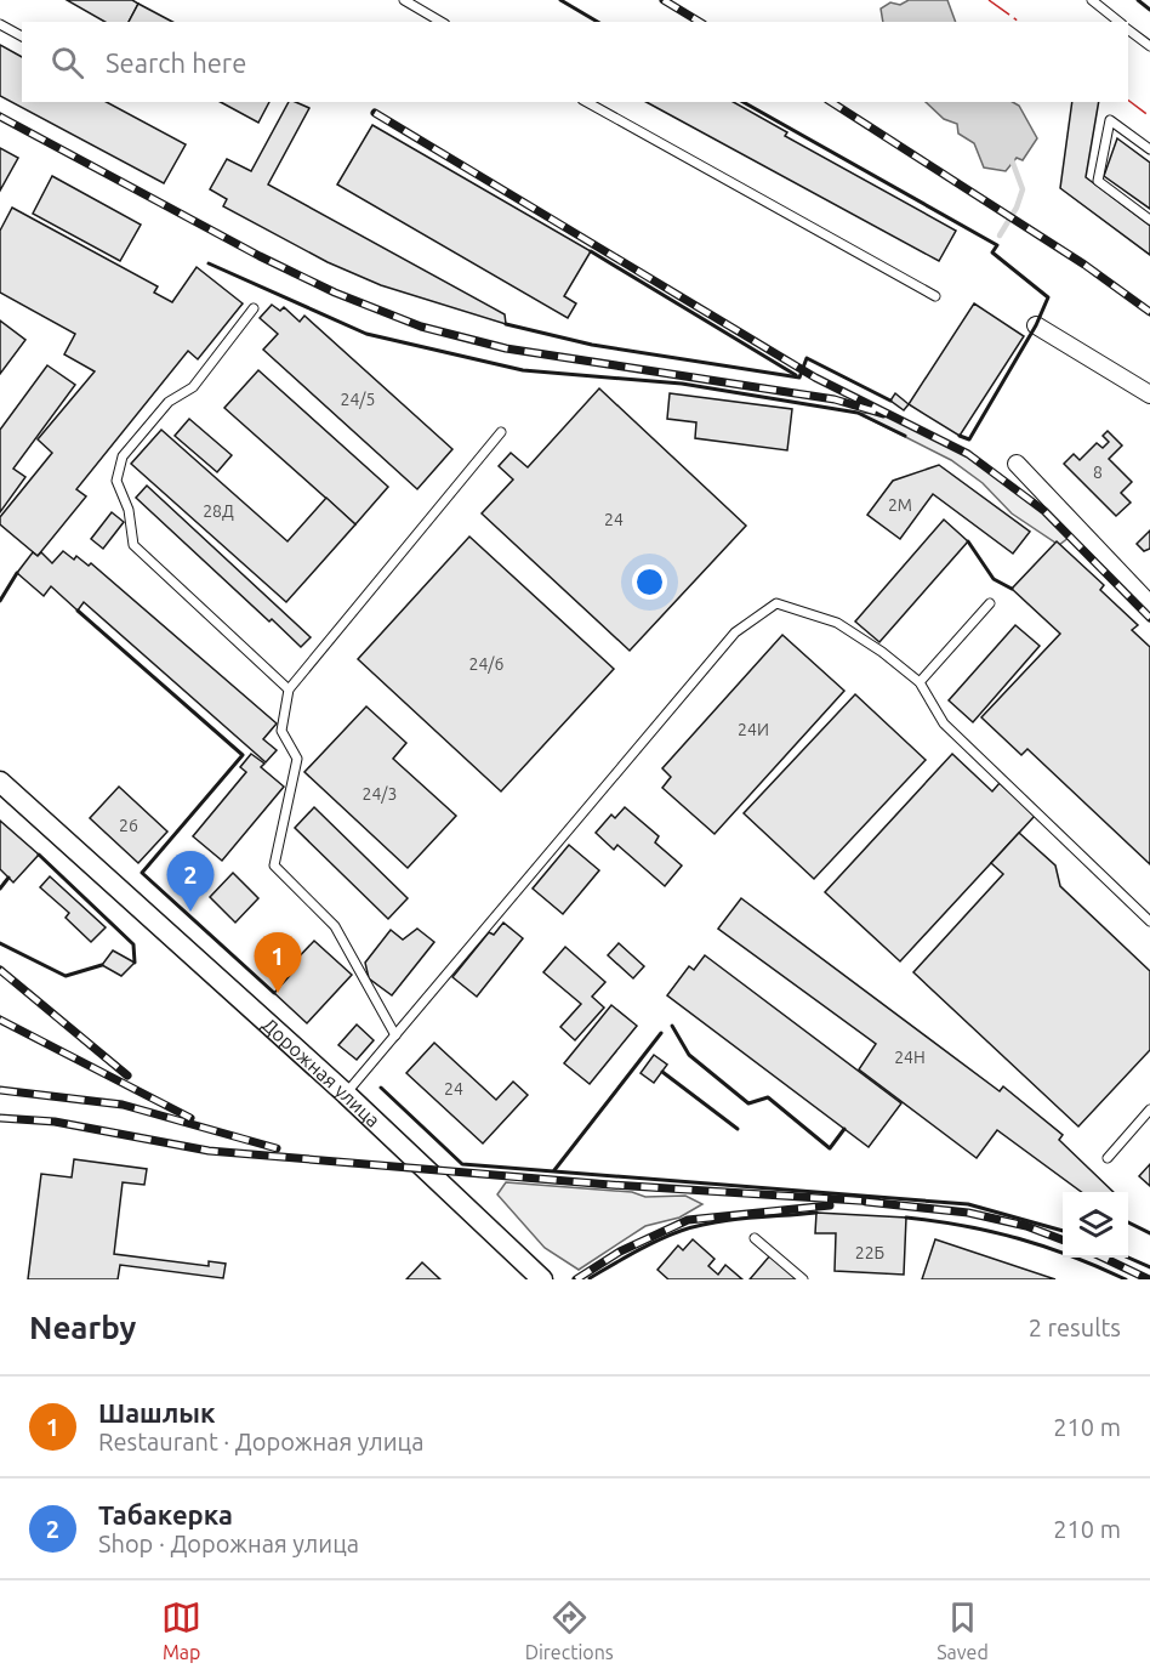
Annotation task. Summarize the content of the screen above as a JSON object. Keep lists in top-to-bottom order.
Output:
{
  "streets": {
    "street": ["Дорожная улица"]
  },
  "house_numbers": [
    "24/5",
    "8",
    "2М",
    "28Д",
    "24",
    "24/6",
    "24И",
    "24/3",
    "26",
    "24Н",
    "24",
    "22Б"
  ],
  "page": {
    "search": "Search here",
    "pins": ["2", "1"],
    "heading": ["Nearby", "2 results"],
    "list": [
      {
        "mark": "1",
        "name": "Шашлык",
        "note": "Restaurant · Дорожная улица",
        "value": "210 m"
      },
      {
        "mark": "2",
        "name": "Табакерка",
        "note": "Shop · Дорожная улица",
        "value": "210 m"
      }
    ],
    "nav": ["Map", "Directions", "Saved"]
  }
}
